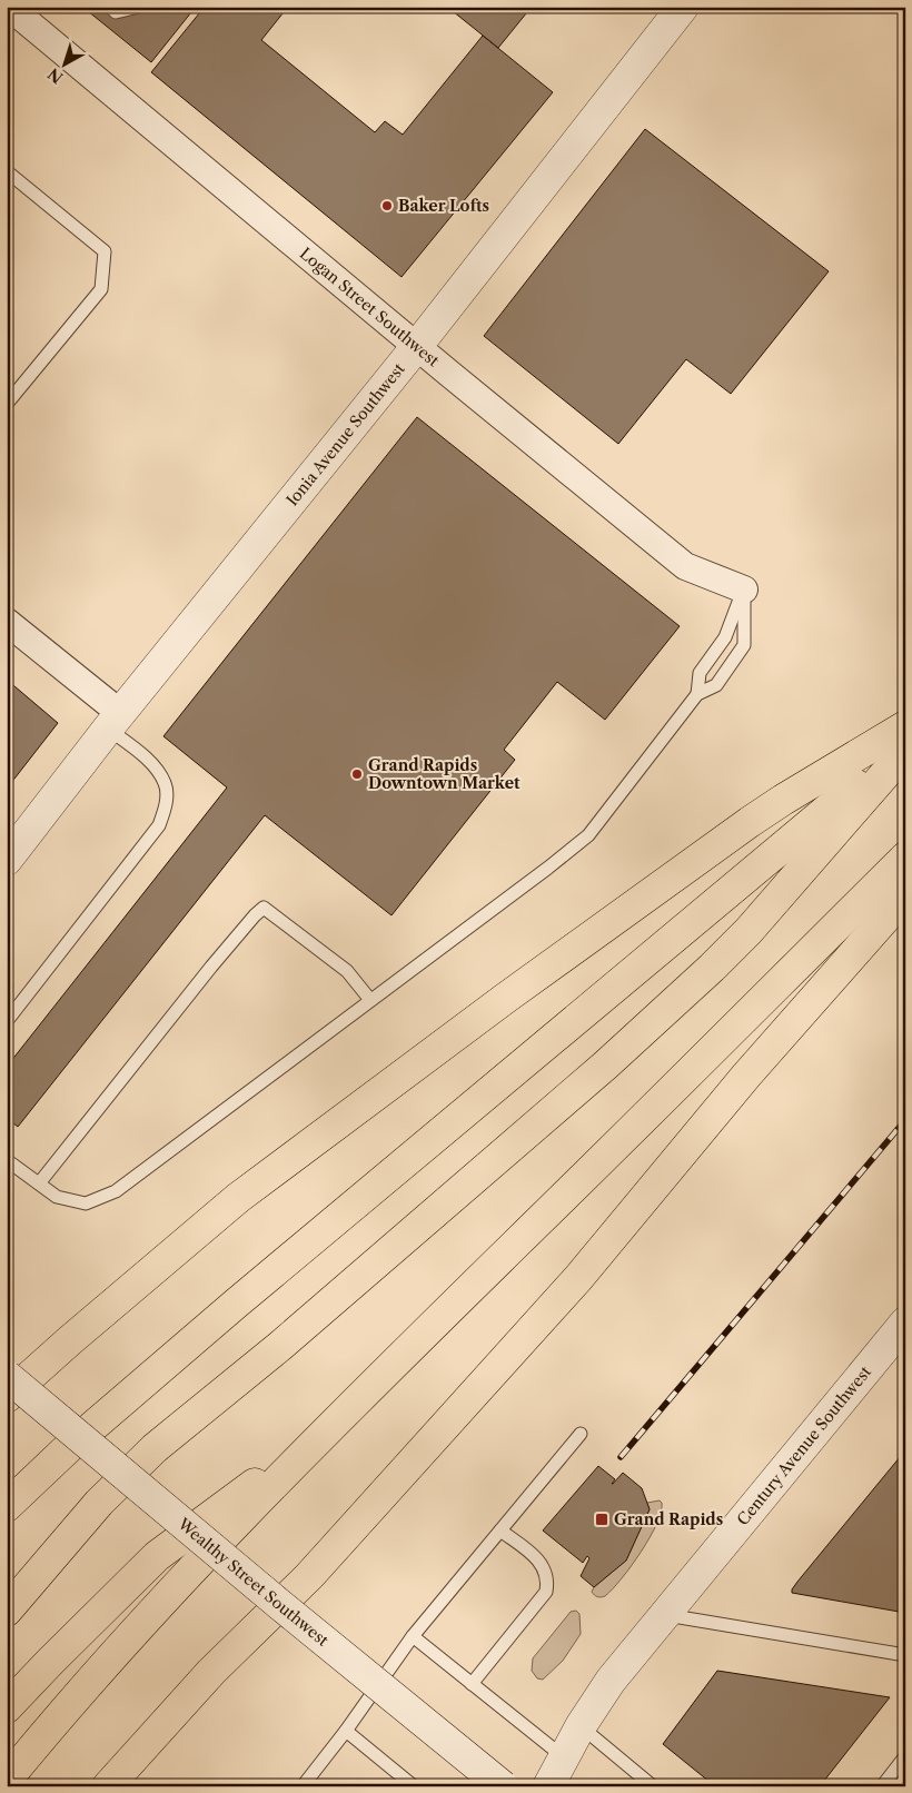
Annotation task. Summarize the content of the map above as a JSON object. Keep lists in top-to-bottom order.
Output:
{
  "streets": {
    "street": [
      "Logan Street Southwest",
      "Ionia Avenue Southwest",
      "Century Avenue Southwest",
      "Wealthy Street Southwest"
    ]
  },
  "crossings": [
    ["Logan Street Southwest", "Ionia Avenue Southwest"]
  ],
  "places": {
    "other": ["Baker Lofts", "Grand Rapids Downtown Market"],
    "transit": ["Grand Rapids"]
  },
  "north": "bottom left"
}
